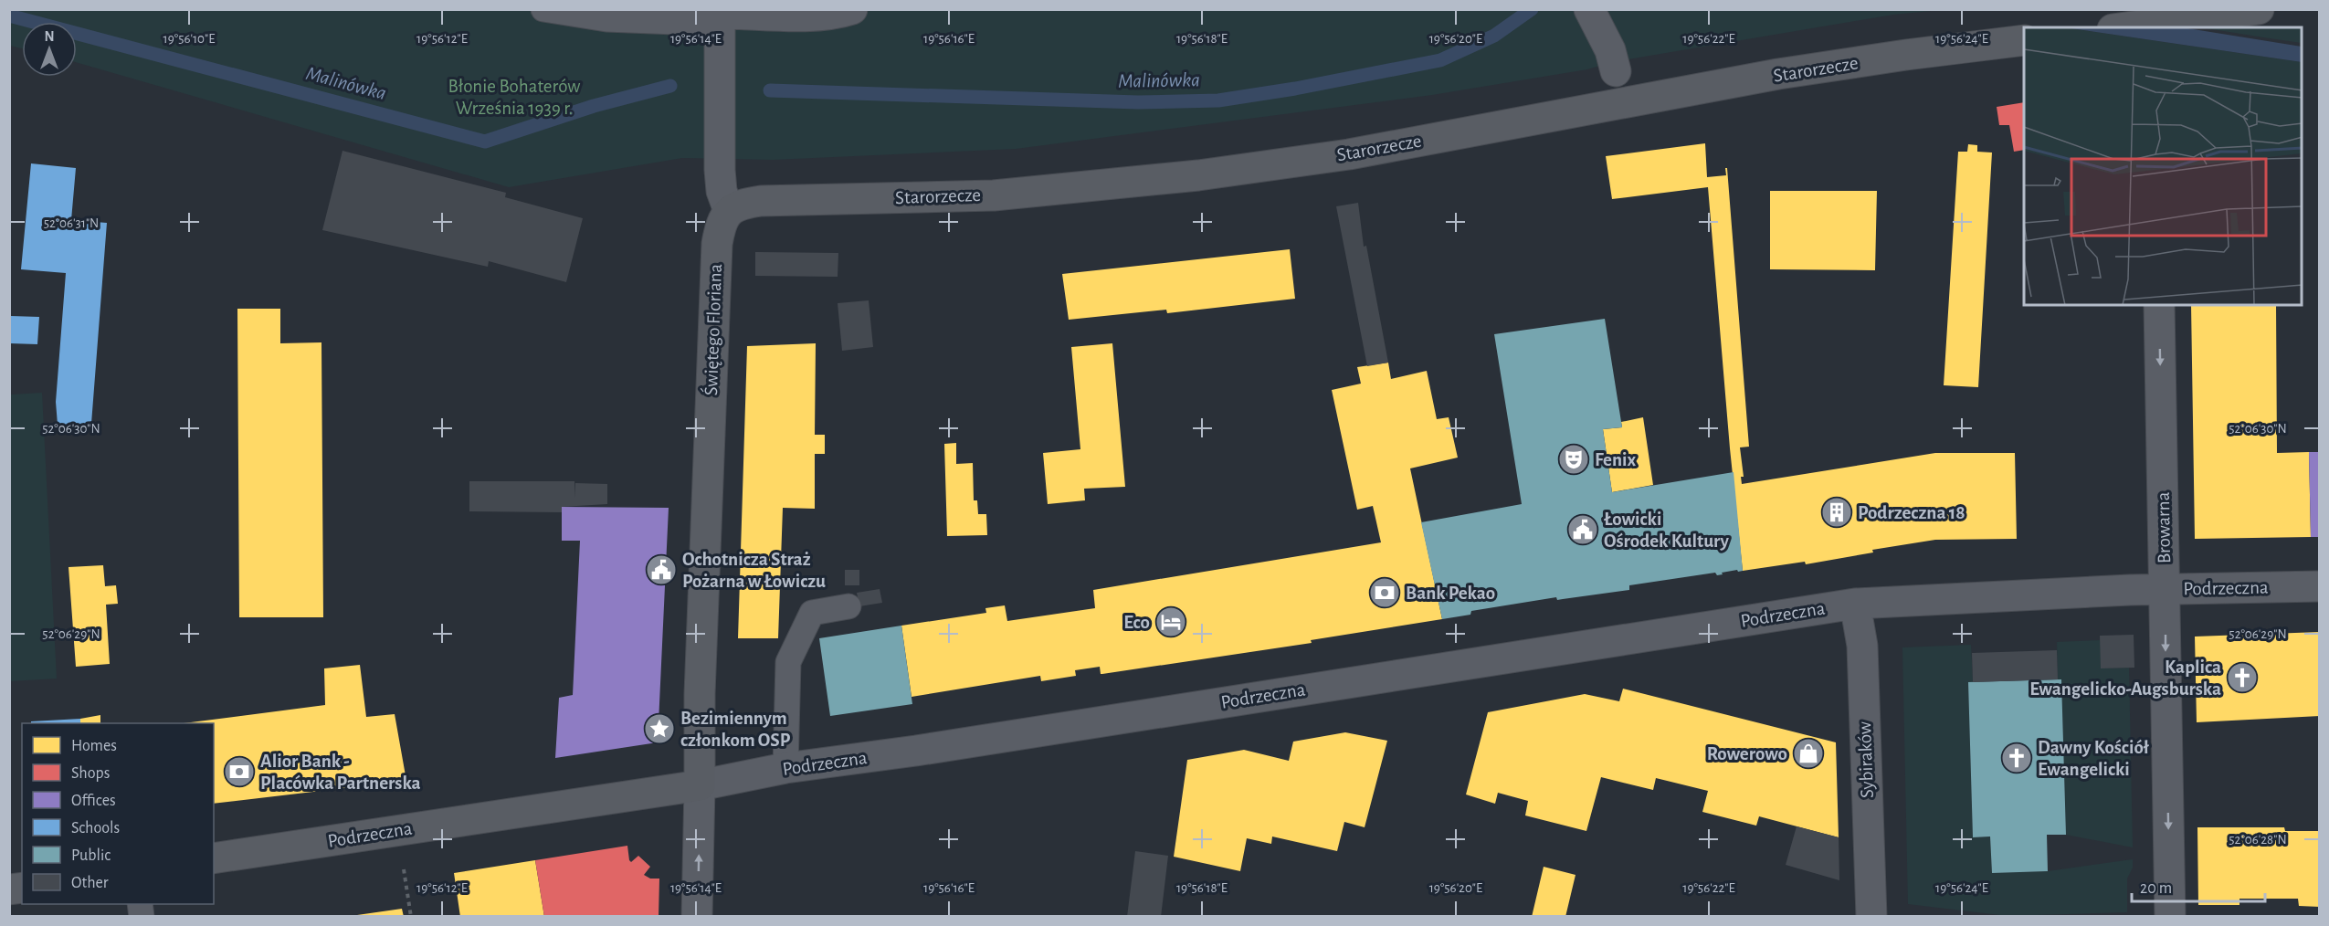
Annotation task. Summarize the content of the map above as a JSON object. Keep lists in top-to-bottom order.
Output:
{
  "streets": {
    "street": [
      "Starorzecze",
      "Świętego Floriana",
      "Browarna",
      "Podrzeczna",
      "Sybiraków"
    ]
  },
  "crossings": [
    ["Starorzecze", "Świętego Floriana"],
    ["Świętego Floriana", "Podrzeczna"],
    ["Browarna", "Podrzeczna"],
    ["Podrzeczna", "Sybiraków"]
  ],
  "one_way": ["Browarna"],
  "water": ["Malinówka"],
  "parks": ["Błonie Bohaterów Września 1939 r."],
  "places": {
    "theatre": ["Fenix"],
    "building": ["Podrzeczna 18"],
    "public building": ["Łowicki Ośrodek Kultury", "Ochotnicza Straż Pożarna w Łowiczu"],
    "bank": ["Bank Pekao", "Alior Bank - Placówka Partnerska"],
    "hotel": ["Eco"],
    "church": ["Kaplica Ewangelicko-Augsburska", "Dawny Kościół Ewangelicki"],
    "place": ["Bezimiennym członkom OSP"],
    "shop": ["Rowerowo"]
  },
  "legend": [
    "Homes",
    "Shops",
    "Offices",
    "Schools",
    "Public",
    "Other"
  ],
  "scale_bar": "20 m",
  "north": "top",
  "coordinates": [
    "19°56'10\"E",
    "19°56'12\"E",
    "19°56'14\"E",
    "19°56'16\"E",
    "19°56'18\"E",
    "19°56'20\"E",
    "19°56'22\"E",
    "19°56'24\"E",
    "52°06'31\"N",
    "52°06'30\"N",
    "52°06'29\"N",
    "52°06'28\"N"
  ]
}
